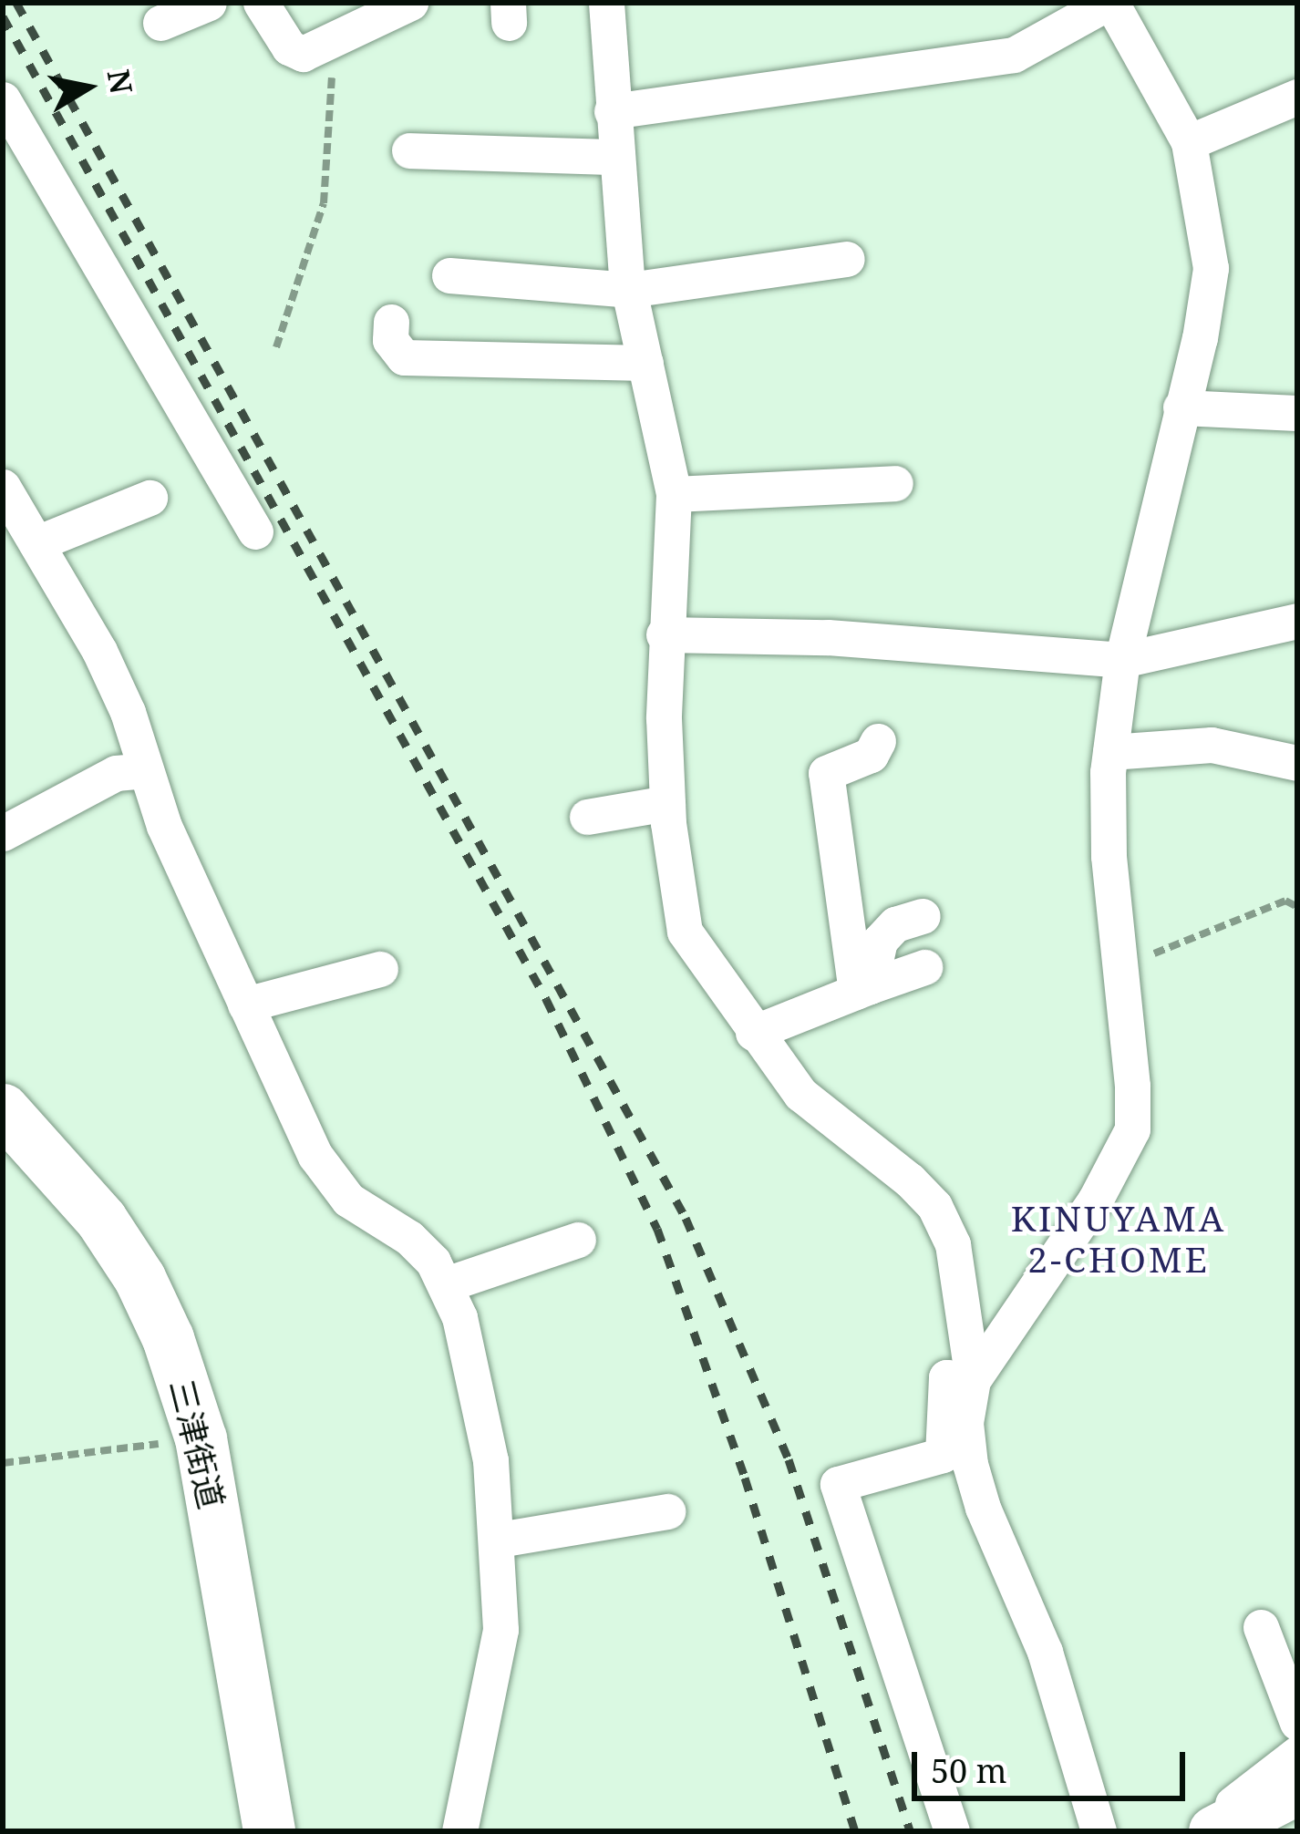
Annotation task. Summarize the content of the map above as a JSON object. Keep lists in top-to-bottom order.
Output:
{
  "streets": {
    "street": ["三津街道"]
  },
  "districts": ["KINUYAMA 2-CHOME"],
  "scale_bar": "50 m",
  "north": "right"
}
